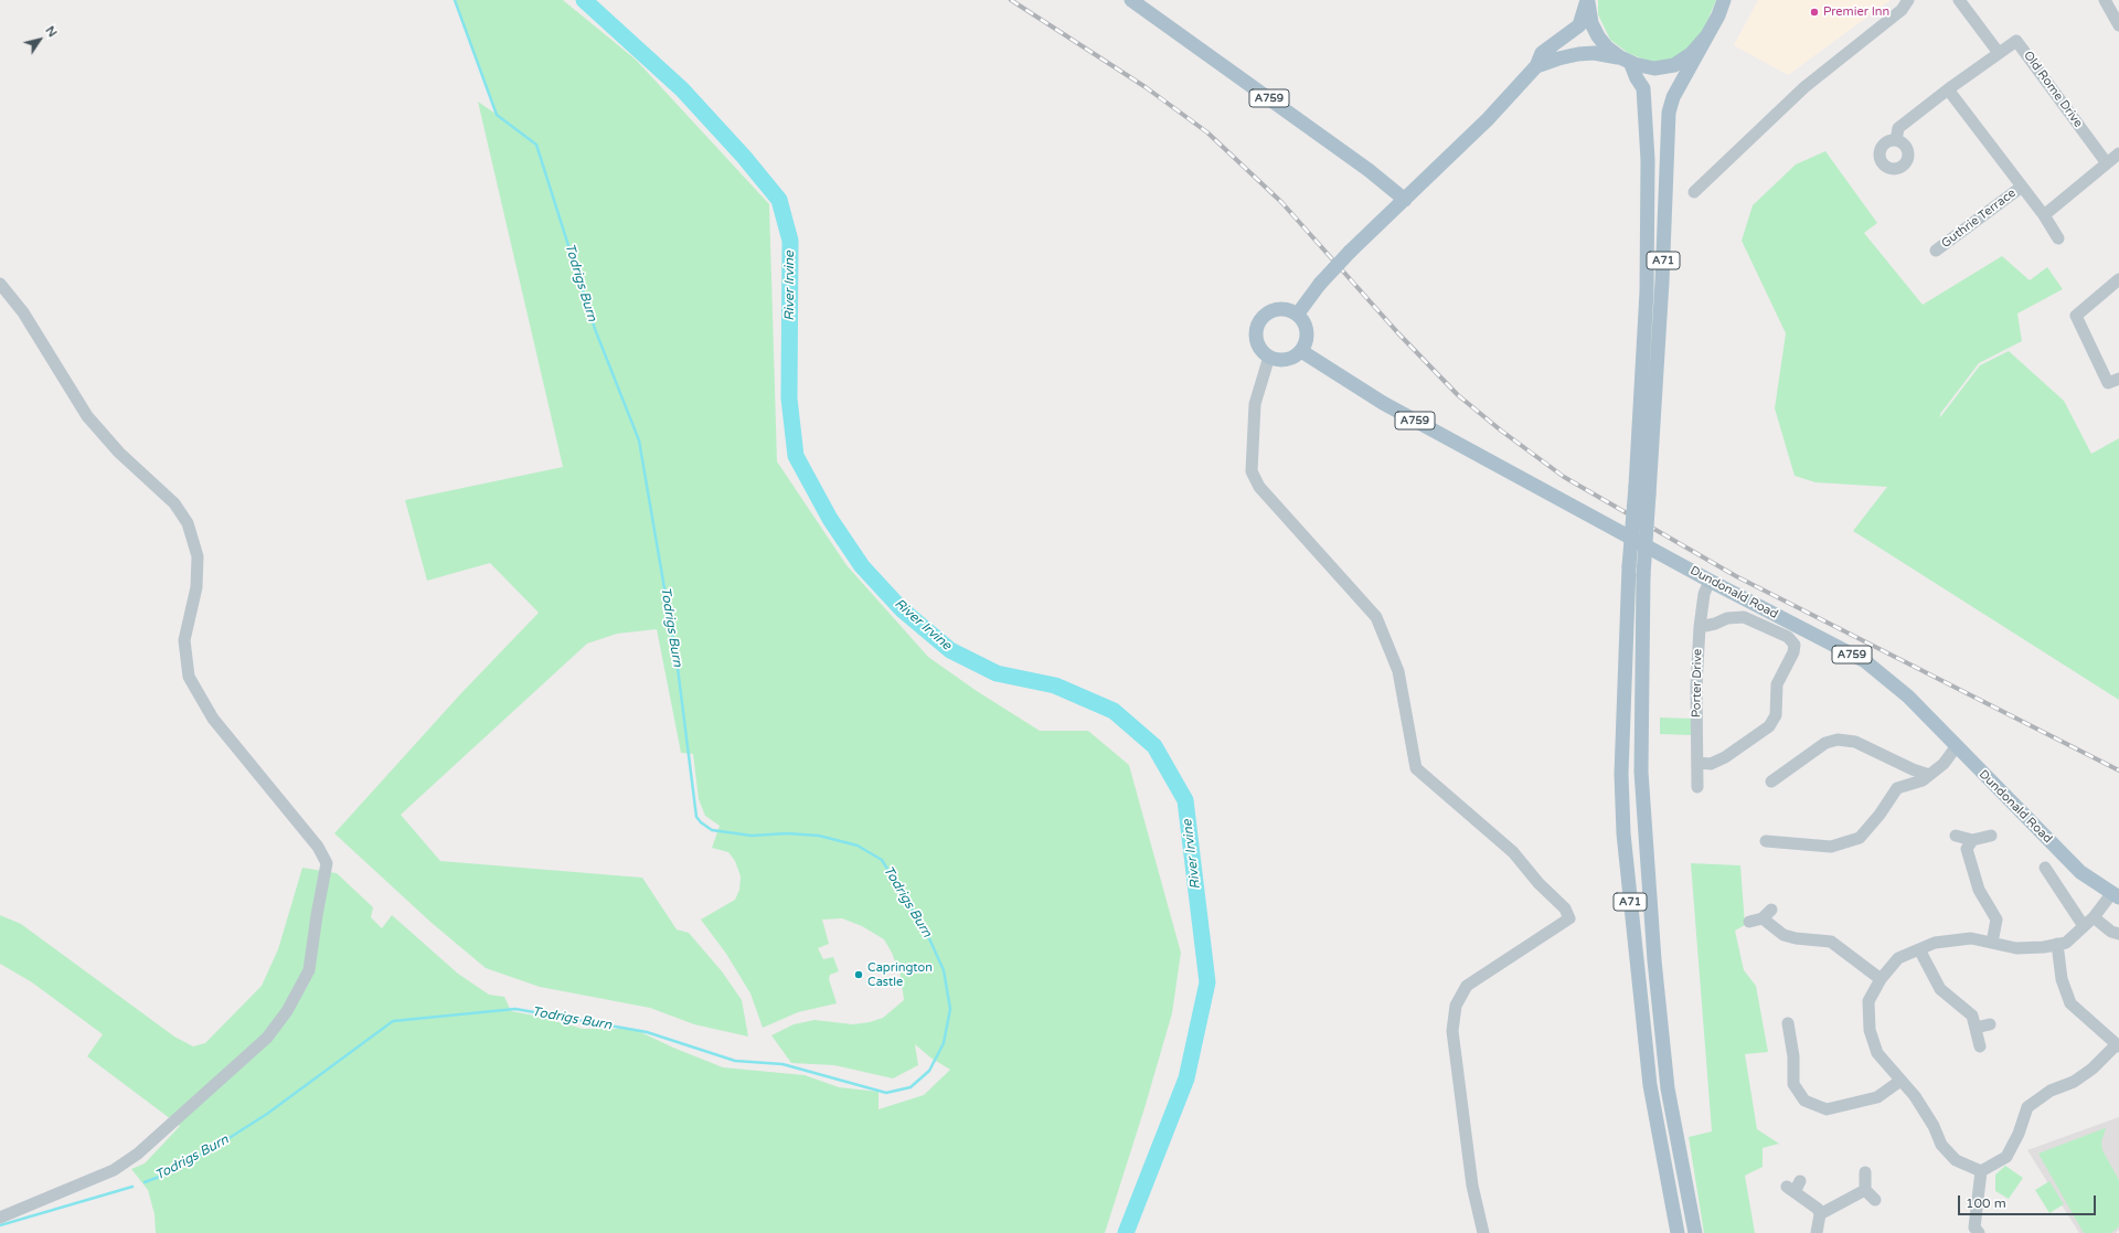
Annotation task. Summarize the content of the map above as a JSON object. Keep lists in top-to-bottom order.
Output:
{
  "streets": {
    "main road": ["A759", "A71", "Dundonald Road"],
    "street": ["Old Rome Drive", "Guthrie Terrace", "Porter Drive"]
  },
  "crossings": [
    ["Dundonald Road", "Porter Drive"]
  ],
  "water": ["Todrigs Burn", "River Irvine"],
  "places": ["Premier Inn", "Caprington Castle"],
  "scale_bar": "100 m",
  "north": "top right"
}
